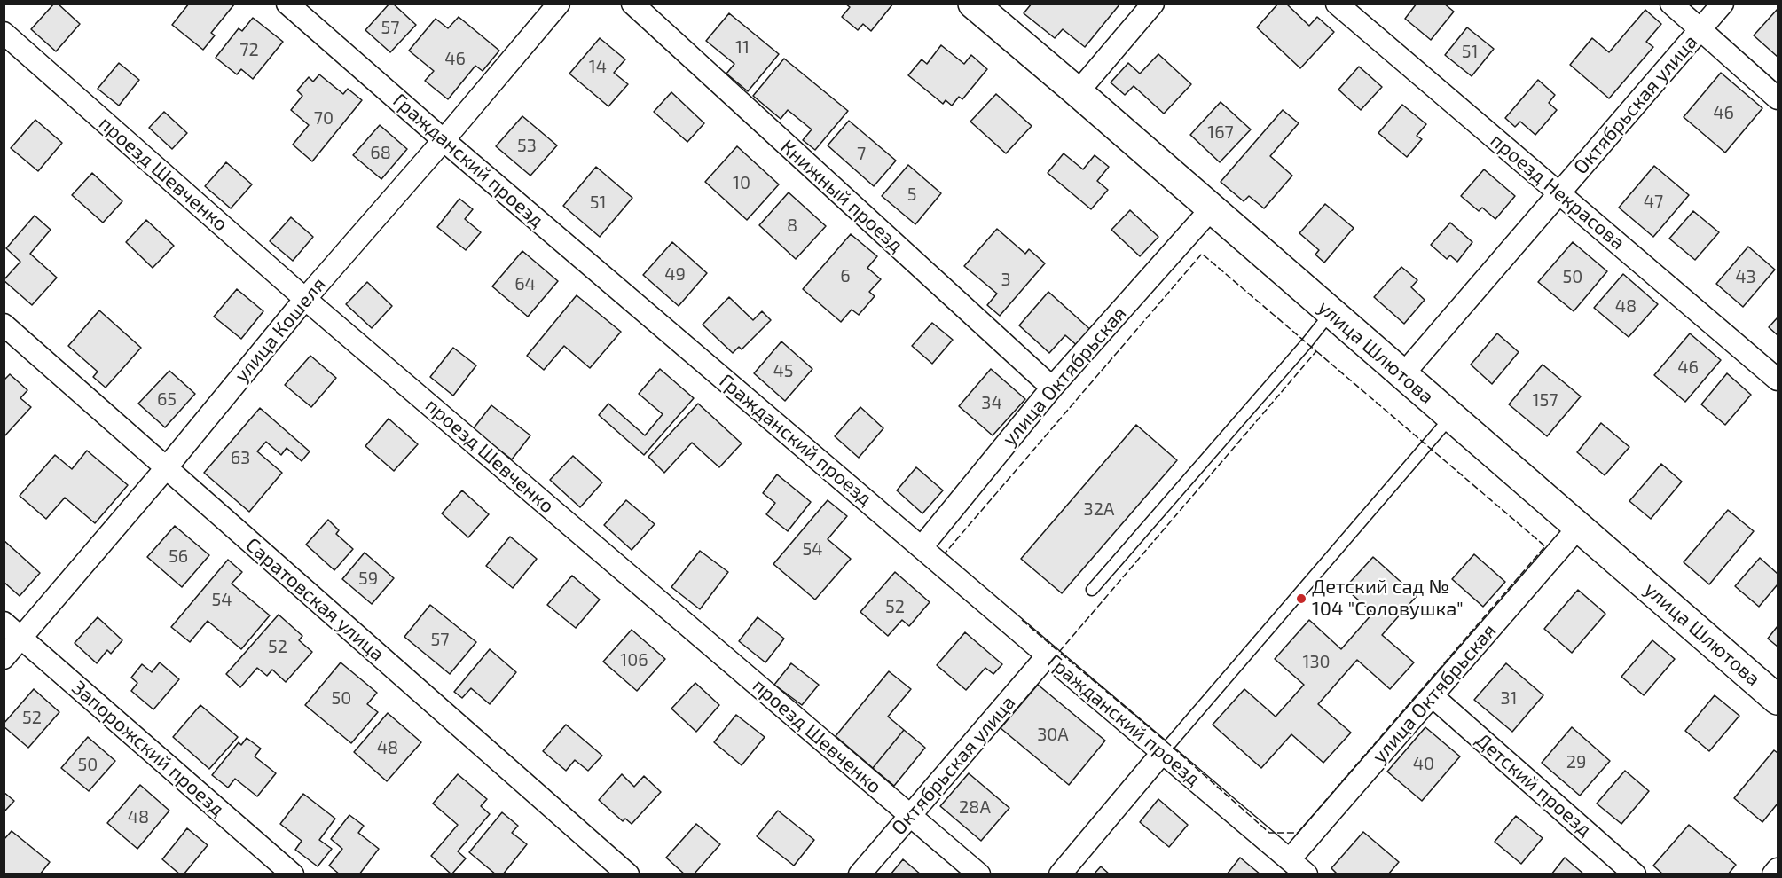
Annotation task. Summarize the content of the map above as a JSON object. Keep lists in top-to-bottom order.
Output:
{
  "streets": {
    "main road": ["улица Шлютова"],
    "street": [
      "Октябрьская улица",
      "Гражданский проезд",
      "проезд Шевченко",
      "проезд Некрасова",
      "Книжный проезд",
      "улица Кошеля",
      "улица Октябрьская",
      "Саратовская улица",
      "Запорожский проезд",
      "Детский проезд"
    ]
  },
  "crossings": [
    ["Октябрьская улица", "Гражданский проезд"],
    ["Октябрьская улица", "проезд Шевченко"],
    ["Октябрьская улица", "проезд Некрасова"],
    ["Октябрьская улица", "улица Шлютова"],
    ["Гражданский проезд", "улица Кошеля"],
    ["Гражданский проезд", "улица Октябрьская"],
    ["проезд Шевченко", "улица Кошеля"],
    ["Книжный проезд", "улица Октябрьская"],
    ["улица Кошеля", "Саратовская улица"],
    ["улица Кошеля", "Запорожский проезд"],
    ["улица Шлютова", "улица Октябрьская"],
    ["улица Октябрьская", "Детский проезд"]
  ],
  "places": ["Детский сад № 104 \"Соловушка\""],
  "house_numbers": [
    "57",
    "11",
    "72",
    "51",
    "46",
    "14",
    "46",
    "70",
    "167",
    "53",
    "68",
    "7",
    "10",
    "5",
    "47",
    "51",
    "8",
    "49",
    "6",
    "50",
    "43",
    "3",
    "64",
    "48",
    "46",
    "45",
    "65",
    "157",
    "34",
    "63",
    "32А",
    "54",
    "56",
    "59",
    "54",
    "52",
    "57",
    "52",
    "106",
    "130",
    "50",
    "31",
    "52",
    "30А",
    "48",
    "29",
    "40",
    "50",
    "28А",
    "48"
  ]
}
